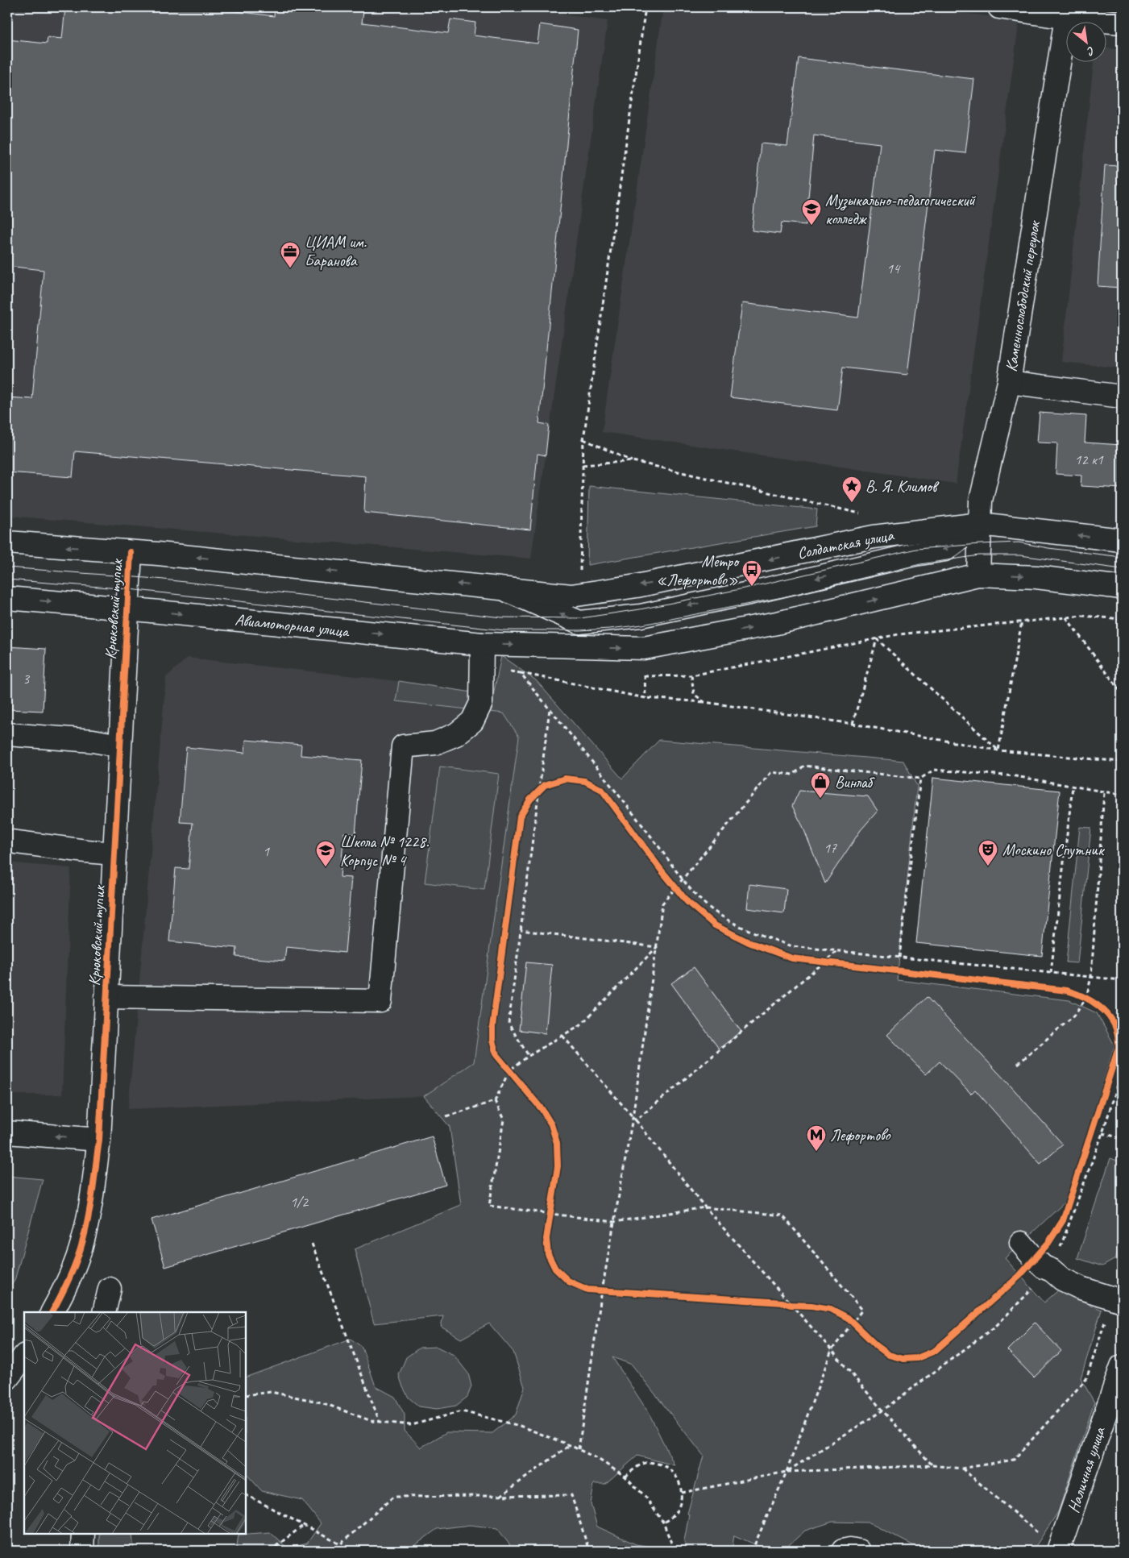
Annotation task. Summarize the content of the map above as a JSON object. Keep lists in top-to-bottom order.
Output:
{
  "streets": {
    "main road": [
      "Каменнослободский переулок",
      "Солдатская улица",
      "Крюковский тупик",
      "Авиамоторная улица",
      "Наличная улица"
    ]
  },
  "crossings": [
    ["Каменнослободский переулок", "Солдатская улица"],
    ["Каменнослободский переулок", "Авиамоторная улица"],
    ["Крюковский тупик", "Авиамоторная улица"]
  ],
  "places": {
    "school or university": ["Музыкально-педагогический колледж", "Школа № 1228. Корпус № 4"],
    "office": ["ЦИАМ им. Баранова"],
    "place": ["В. Я. Климов"],
    "bus stop": ["Метро «Лефортово»"],
    "shop": ["Винлаб"],
    "theatre": ["Москино Спутник"],
    "metro station": ["Лефортово"]
  },
  "house_numbers": [
    "14",
    "12 к1",
    "3",
    "17",
    "1",
    "1/2"
  ],
  "north": "bottom right"
}
